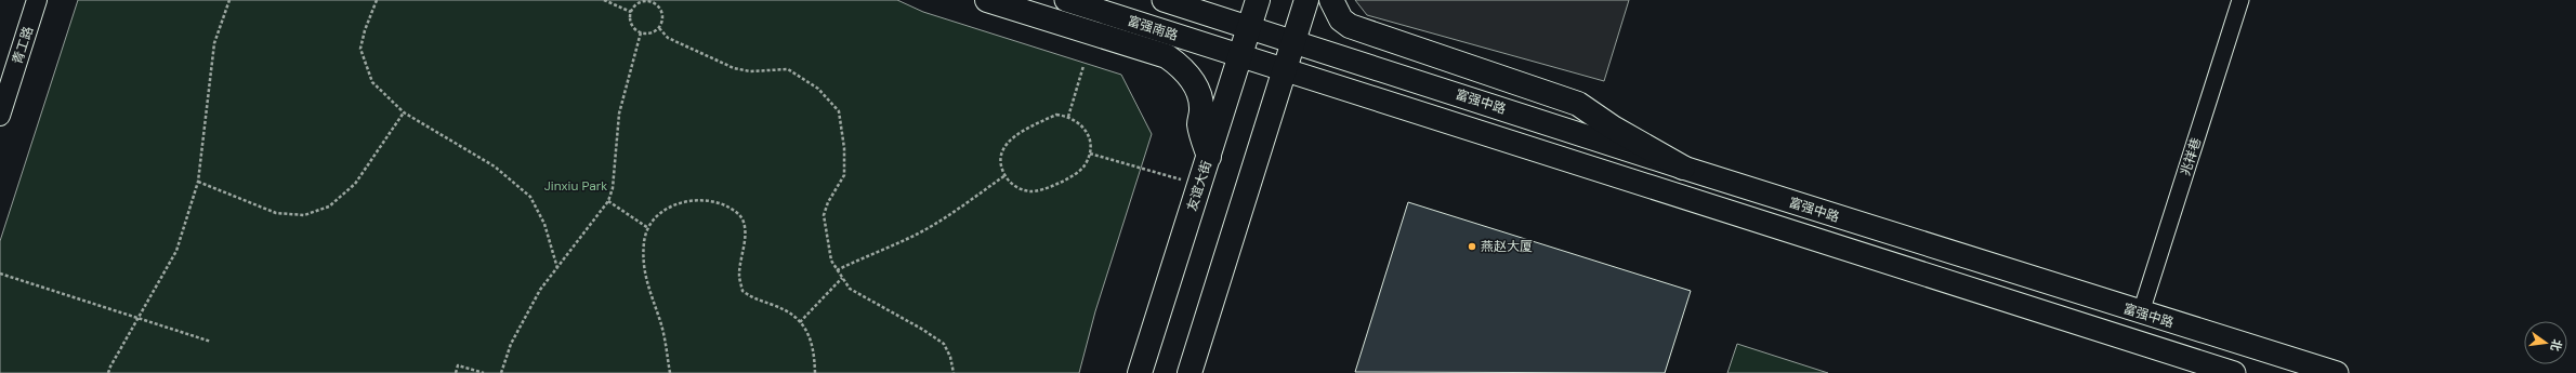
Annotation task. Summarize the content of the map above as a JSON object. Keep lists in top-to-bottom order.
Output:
{
  "streets": {
    "main road": ["富强南路", "富强中路", "友谊大街"],
    "street": ["青工路", "兆祥巷"]
  },
  "crossings": [
    ["富强南路", "富强中路"],
    ["富强南路", "友谊大街"],
    ["富强中路", "兆祥巷"],
    ["富强中路", "友谊大街"]
  ],
  "parks": ["Jinxiu Park"],
  "places": ["燕赵大厦"],
  "north": "right"
}
